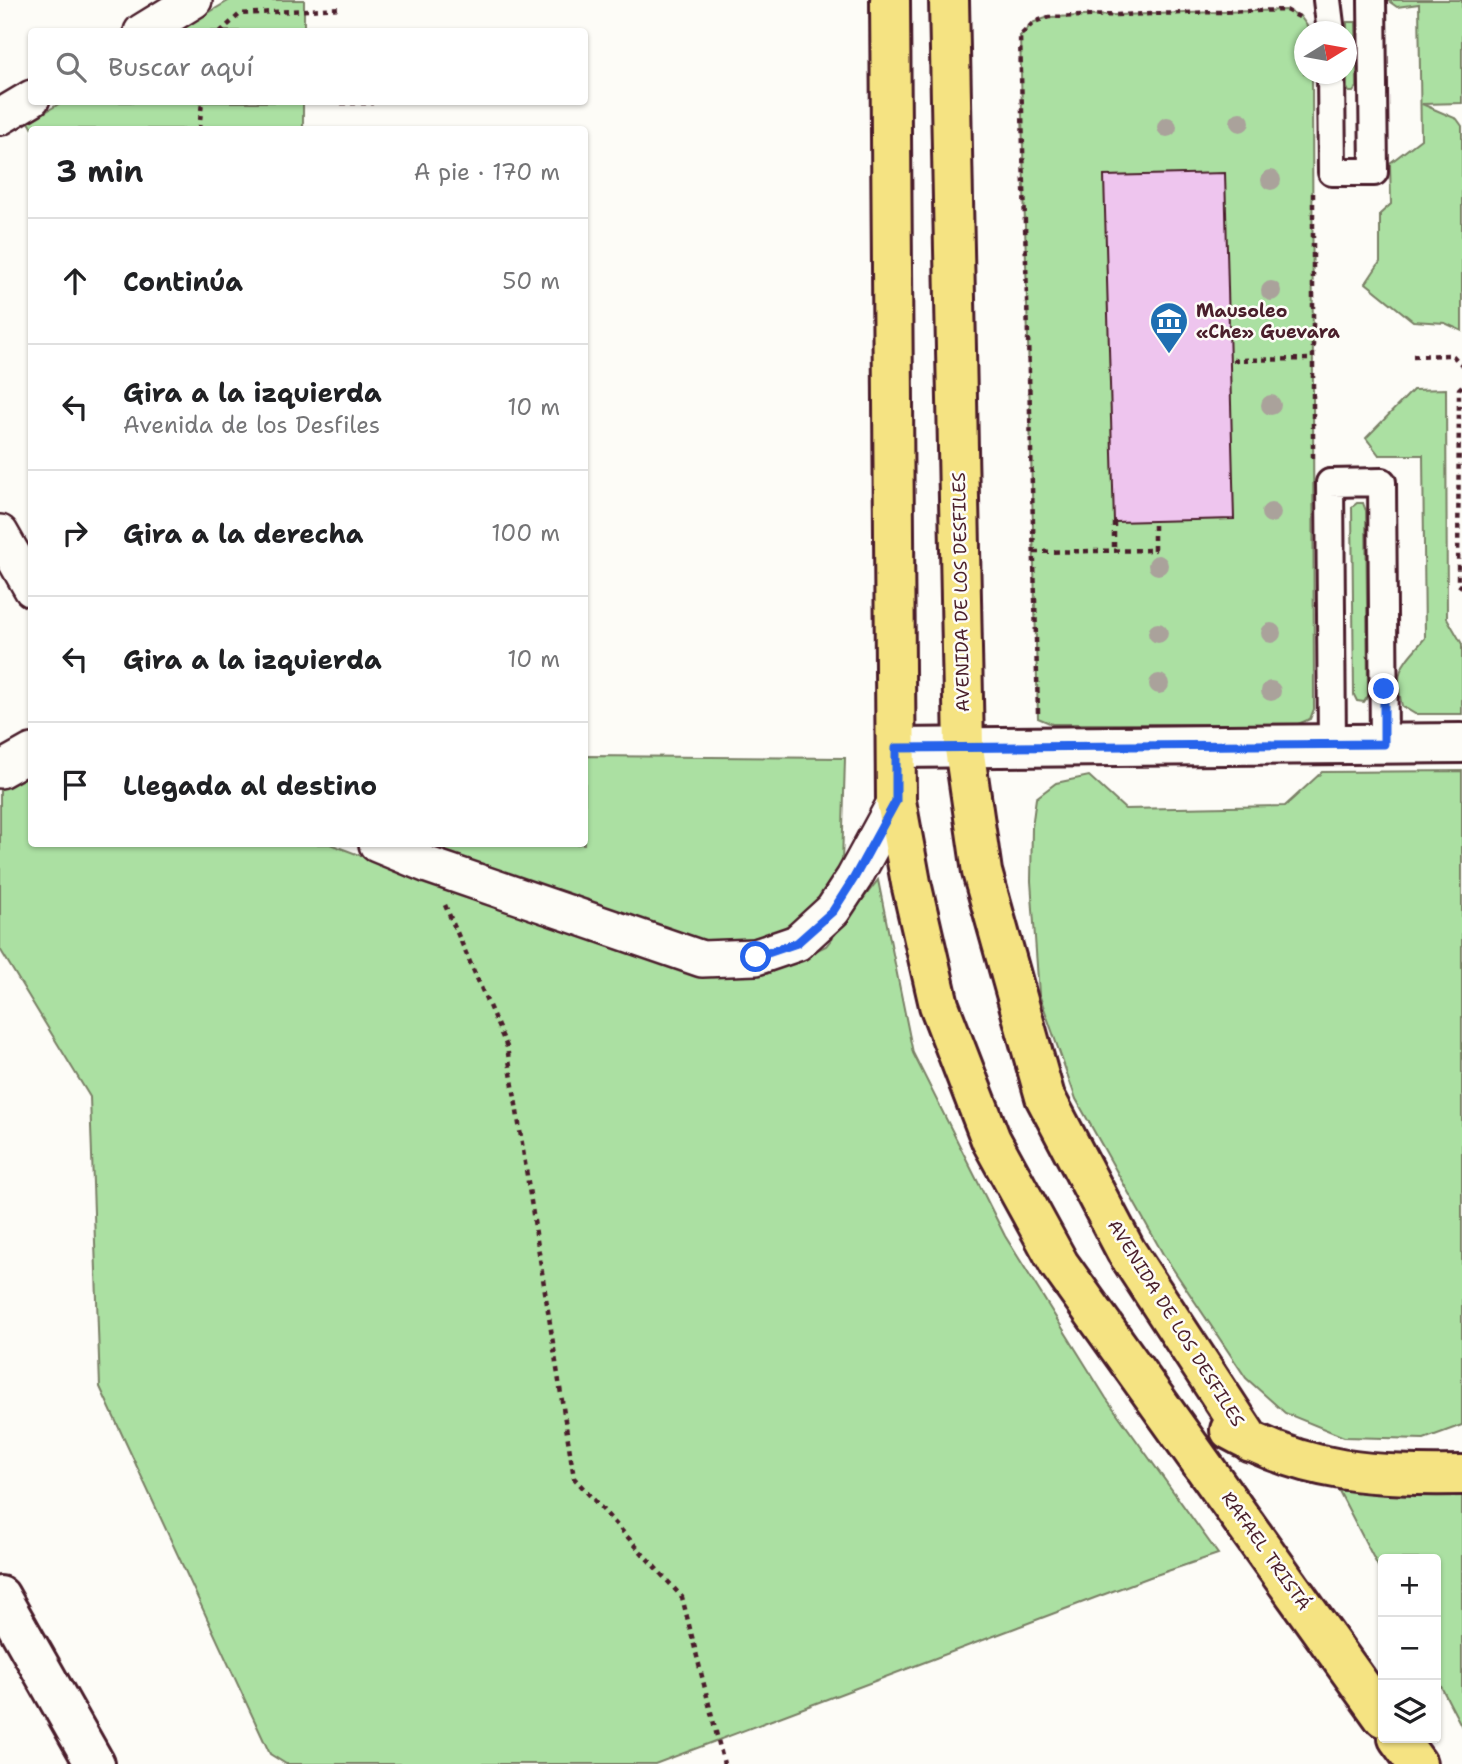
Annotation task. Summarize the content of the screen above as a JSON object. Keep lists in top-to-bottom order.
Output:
{
  "streets": {
    "main road": ["AVENIDA DE LOS DESFILES", "RAFAEL TRISTÁ"]
  },
  "crossings": [
    ["AVENIDA DE LOS DESFILES", "RAFAEL TRISTÁ"]
  ],
  "places": {
    "museum": ["Mausoleo «Che» Guevara"]
  },
  "north": "right",
  "page": {
    "search": "Buscar aquí",
    "heading": ["3 min", "A pie · 170 m"],
    "list": [
      ["Continúa", "50 m"],
      ["Gira a la izquierda", "Avenida de los Desfiles", "10 m"],
      ["Gira a la derecha", "100 m"],
      ["Gira a la izquierda", "10 m"],
      "Llegada al destino"
    ],
    "map_buttons": ["+", "−"]
  }
}
